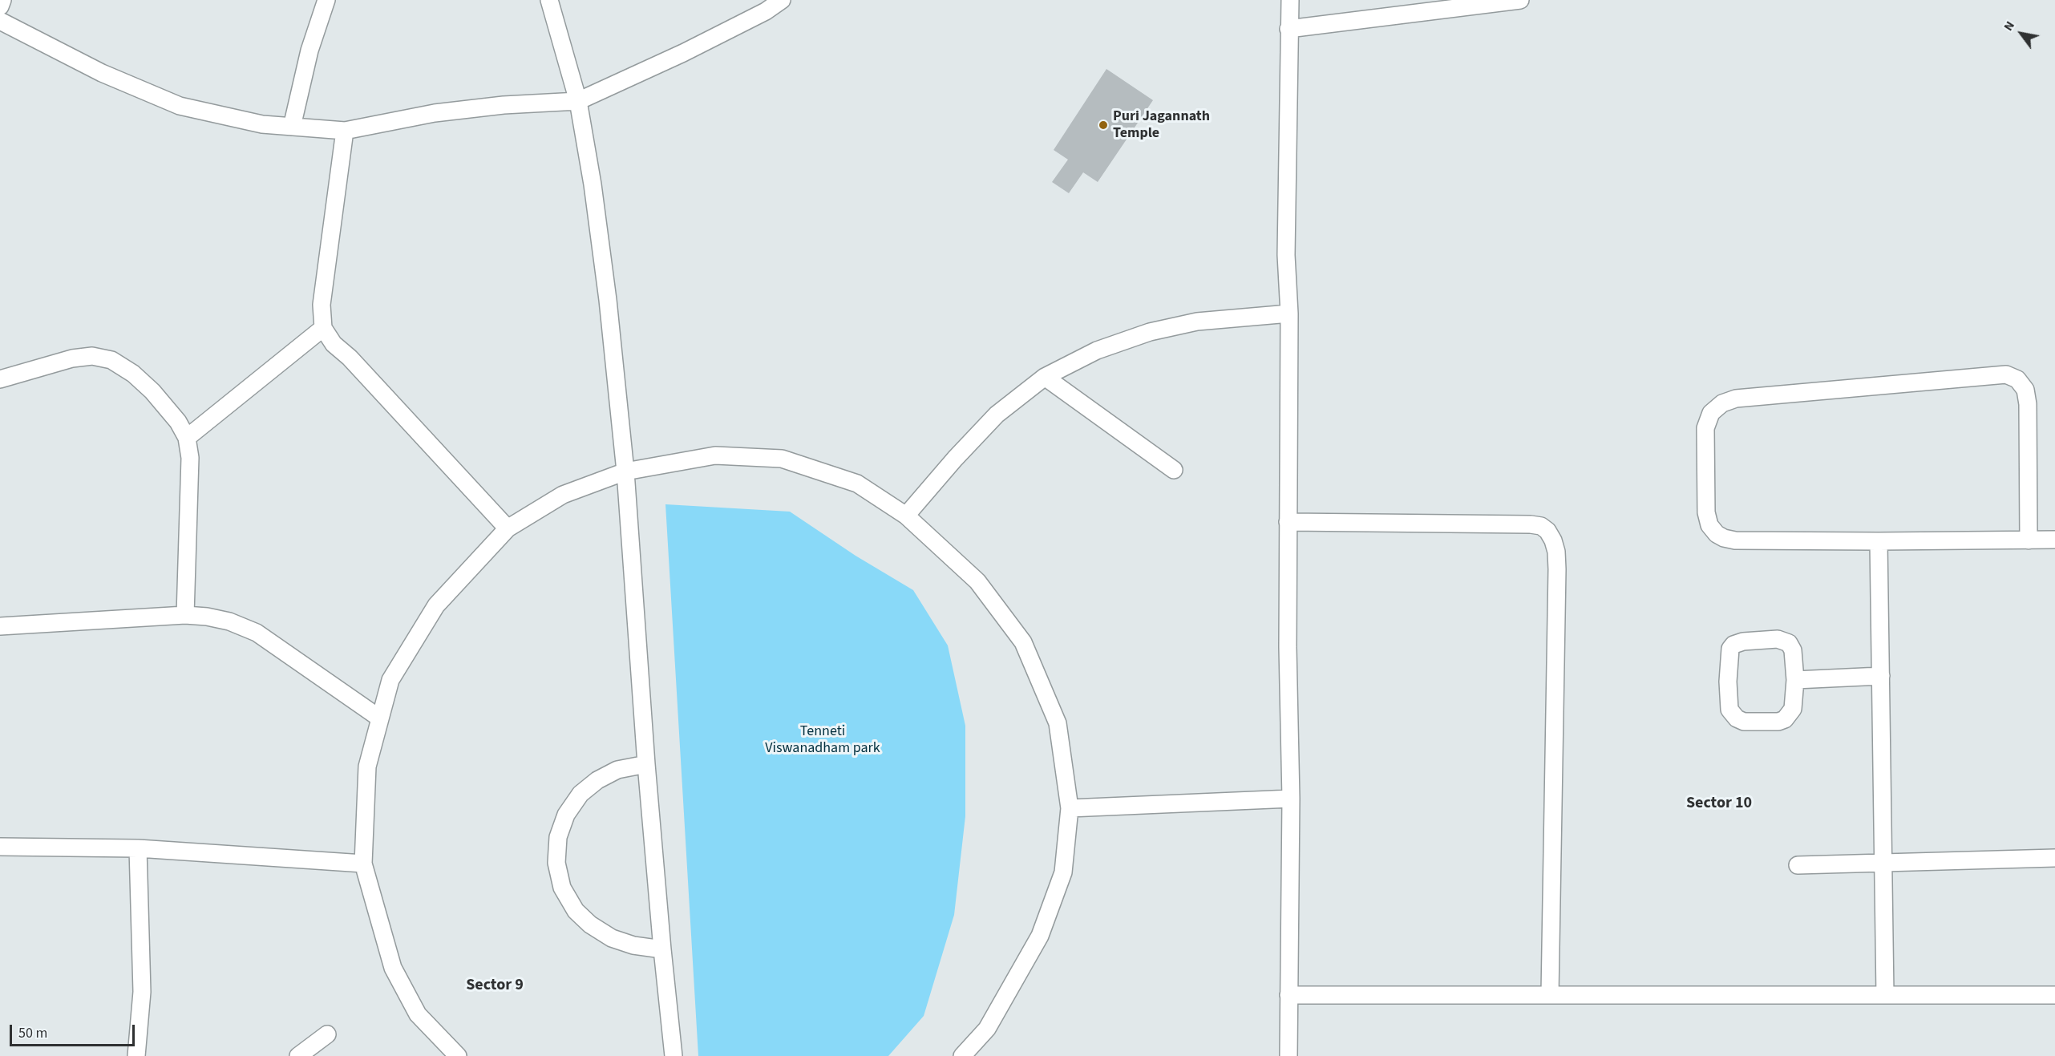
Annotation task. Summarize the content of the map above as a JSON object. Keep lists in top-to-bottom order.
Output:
{
  "districts": ["Sector 10", "Sector 9"],
  "parks": ["Tenneti Viswanadham park"],
  "places": ["Puri Jagannath Temple"],
  "scale_bar": "50 m",
  "north": "top left"
}
